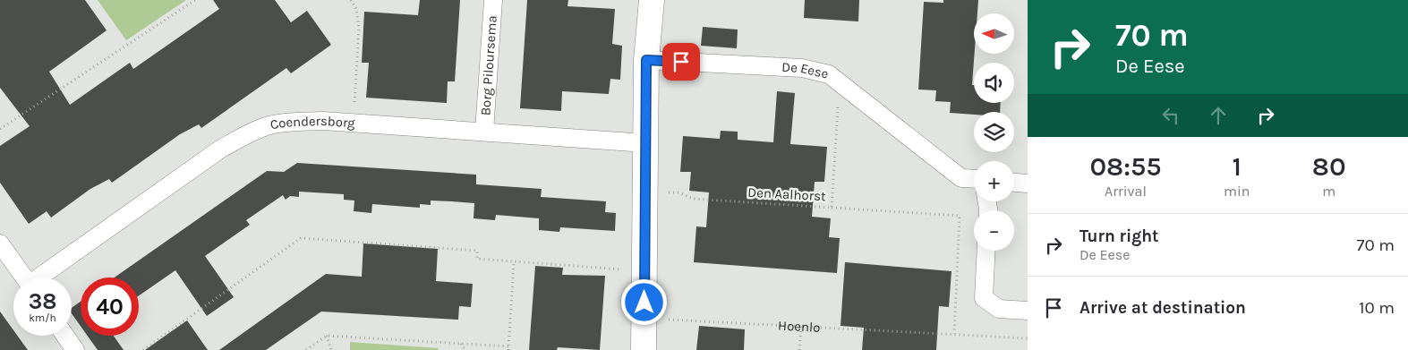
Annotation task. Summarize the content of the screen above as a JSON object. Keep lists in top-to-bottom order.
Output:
{
  "streets": {
    "street": ["Borg Piloursema", "De Eese", "Coendersborg"],
    "path": ["Den Aalhorst", "Hoenlo"]
  },
  "crossings": [
    ["Borg Piloursema", "Coendersborg"],
    ["De Eese", "Den Aalhorst"]
  ],
  "north": "left",
  "page": {
    "turn": ["70 m", "De Eese"],
    "map_buttons": ["+", "−"],
    "eta": [
      "08:55",
      "Arrival",
      "1",
      "min",
      "80",
      "m"
    ],
    "list": [
      {
        "name": "Turn right",
        "note": "De Eese",
        "value": "70 m"
      },
      {
        "name": "Arrive at destination",
        "value": "10 m"
      }
    ],
    "speed": "38 km/h",
    "limit": "40"
  }
}
